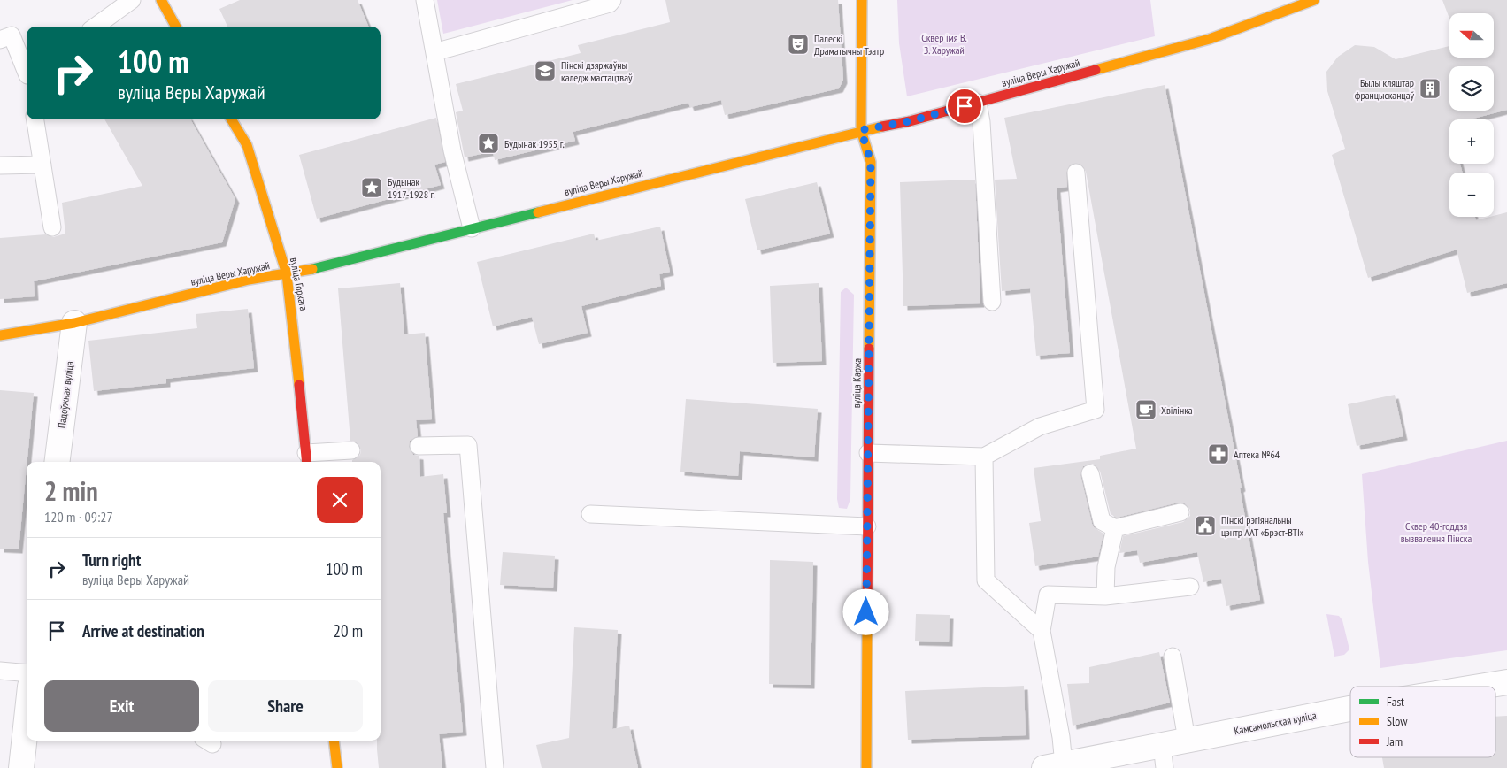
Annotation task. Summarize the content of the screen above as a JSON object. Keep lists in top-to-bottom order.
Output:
{
  "streets": {
    "street": [
      "вуліца Веры Харужай",
      "вуліца Горкага",
      "вуліца Каржа",
      "Падоўжная вуліца",
      "Камсамольская вуліца"
    ]
  },
  "crossings": [
    ["вуліца Веры Харужай", "вуліца Горкага"],
    ["вуліца Веры Харужай", "вуліца Каржа"],
    ["вуліца Веры Харужай", "Падоўжная вуліца"]
  ],
  "parks": ["Сквер імя В. З. Харужай", "Сквер 40-годдзя вызвалення Пінска"],
  "places": {
    "theatre": ["Палескі Драматычны Тэатр"],
    "school or university": ["Пінскі дзяржаўны каледж мастацтваў"],
    "building": ["Былы кляштар францысканцаў"],
    "place": ["Будынак 1955 г.", "Будынак 1917-1928 г."],
    "cafe": ["Хвілінка"],
    "pharmacy": ["Аптека №64"],
    "public building": ["Пінскі рэгіянальны цэнтр ААТ «Брэст-ВТІ»"]
  },
  "legend": ["Fast", "Slow", "Jam"],
  "north": "left",
  "page": {
    "map_buttons": ["+", "−"],
    "turn": ["100 m", "вуліца Веры Харужай"],
    "heading": ["2 min", "120 m · 09:27"],
    "list": [
      {
        "name": "Turn right",
        "note": "вуліца Веры Харужай",
        "value": "100 m"
      },
      {
        "name": "Arrive at destination",
        "value": "20 m"
      }
    ],
    "buttons": ["Exit", "Share"]
  }
}
